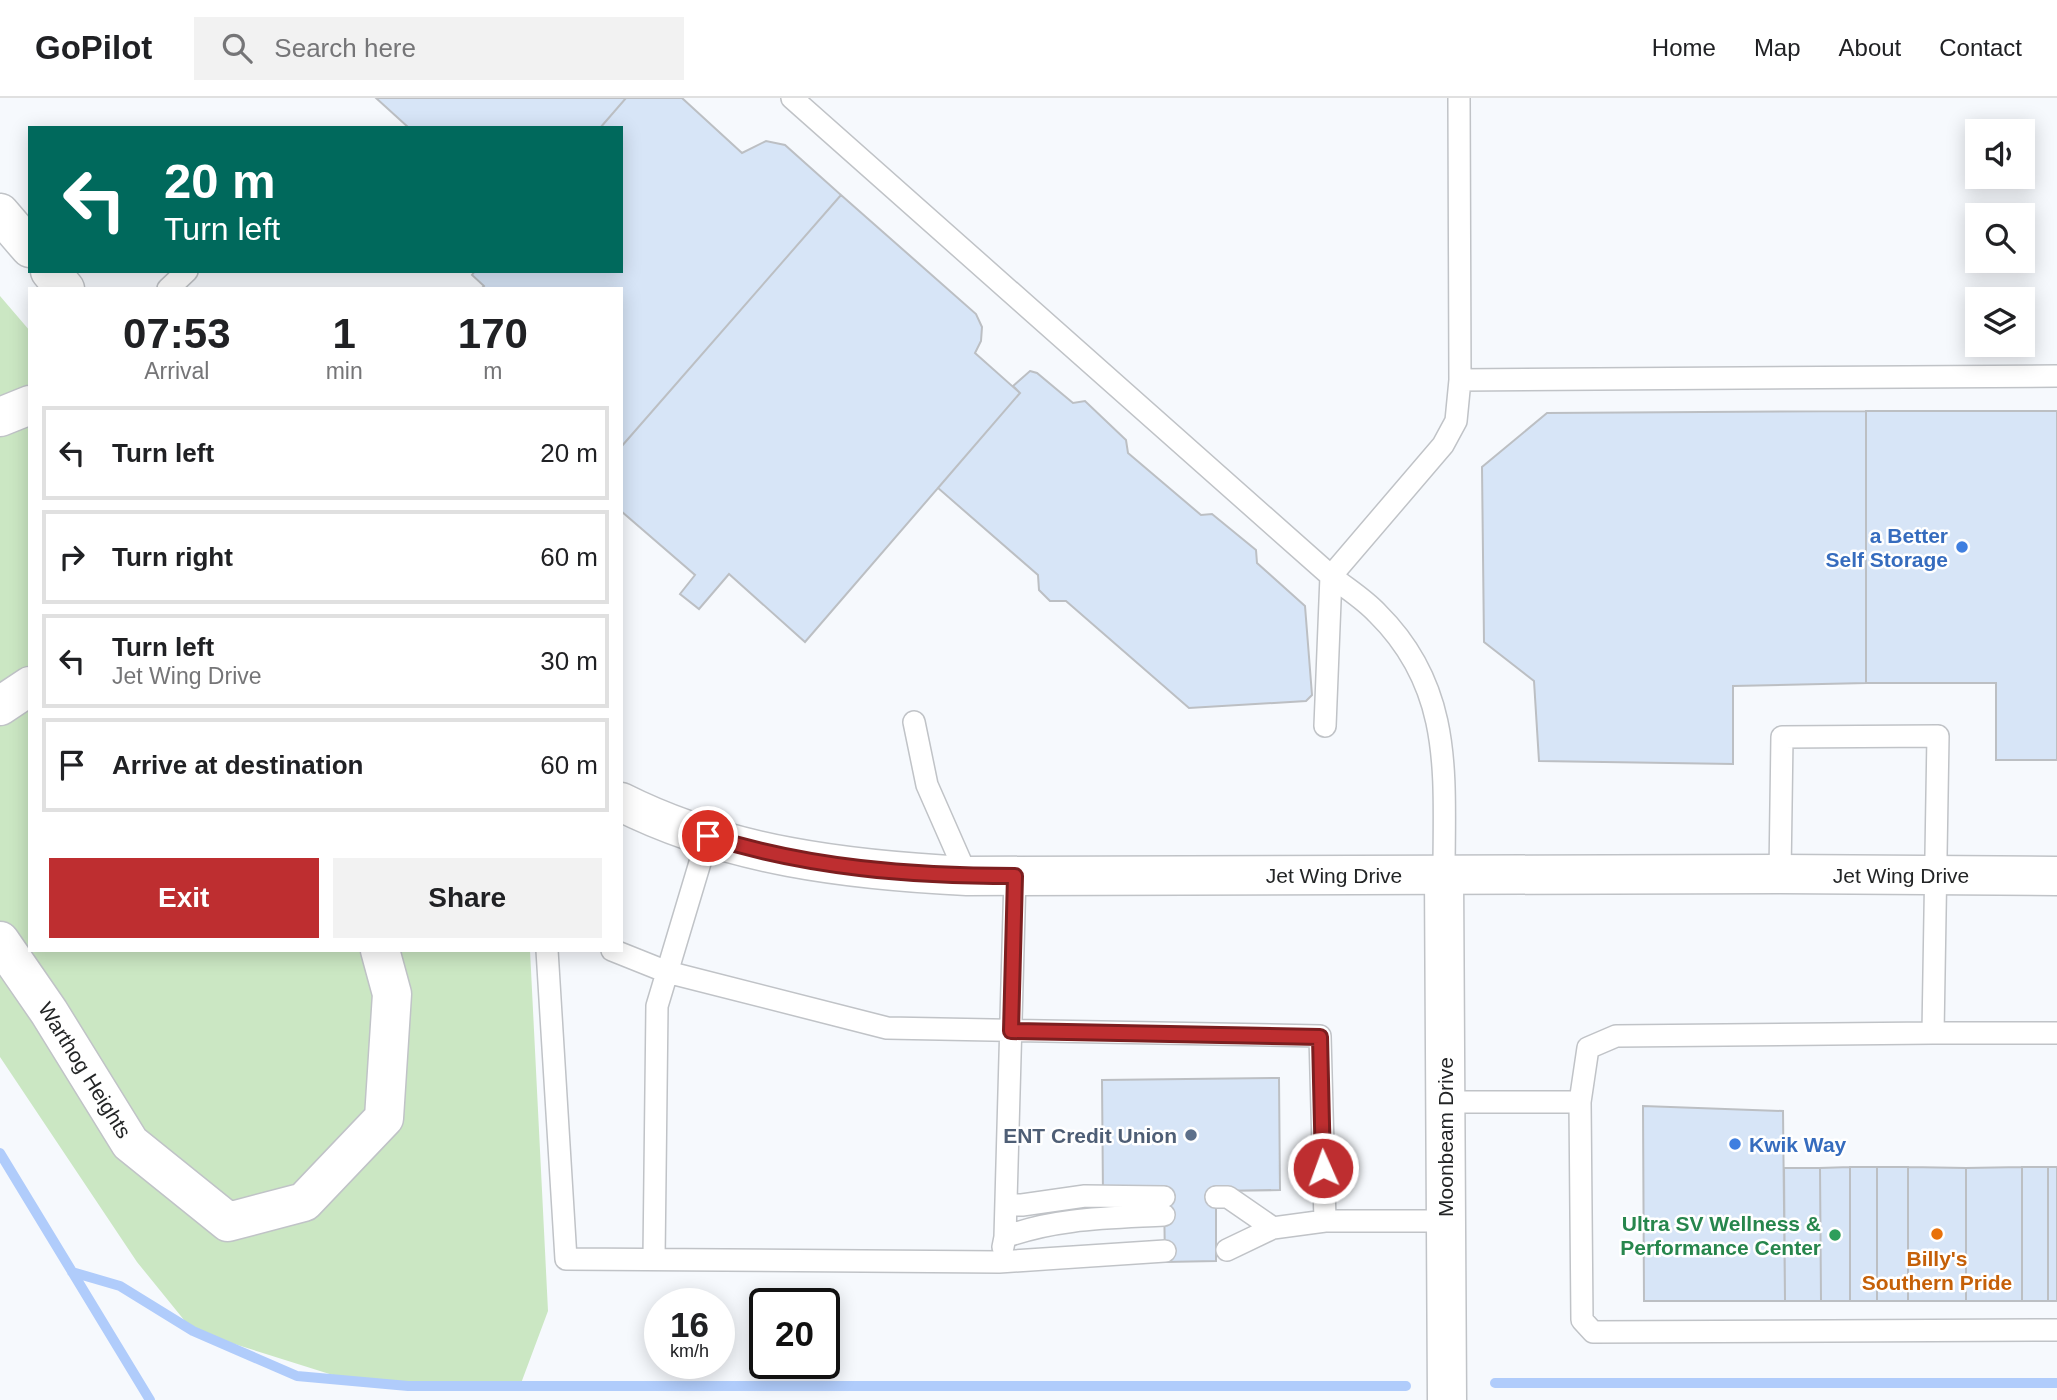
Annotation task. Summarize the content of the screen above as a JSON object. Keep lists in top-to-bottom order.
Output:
{
  "streets": {
    "main road": ["Jet Wing Drive", "Warthog Heights", "Moonbeam Drive"]
  },
  "crossings": [
    ["Jet Wing Drive", "Moonbeam Drive"]
  ],
  "places": [
    "a Better Self Storage",
    "ENT Credit Union",
    "Kwik Way",
    "Billy's Southern Pride",
    "Ultra SV Wellness & Performance Center"
  ],
  "page": {
    "header": "GoPilot",
    "search": "Search here",
    "nav": [
      "Home",
      "Map",
      "About",
      "Contact"
    ],
    "turn": ["20 m", "Turn left"],
    "eta": [
      "07:53",
      "Arrival",
      "1",
      "min",
      "170",
      "m"
    ],
    "list": [
      {
        "name": "Turn left",
        "value": "20 m"
      },
      {
        "name": "Turn right",
        "value": "60 m"
      },
      {
        "name": "Turn left",
        "note": "Jet Wing Drive",
        "value": "30 m"
      },
      {
        "name": "Arrive at destination",
        "value": "60 m"
      }
    ],
    "buttons": ["Exit", "Share"],
    "speed": "16 km/h",
    "limit": "20"
  }
}
